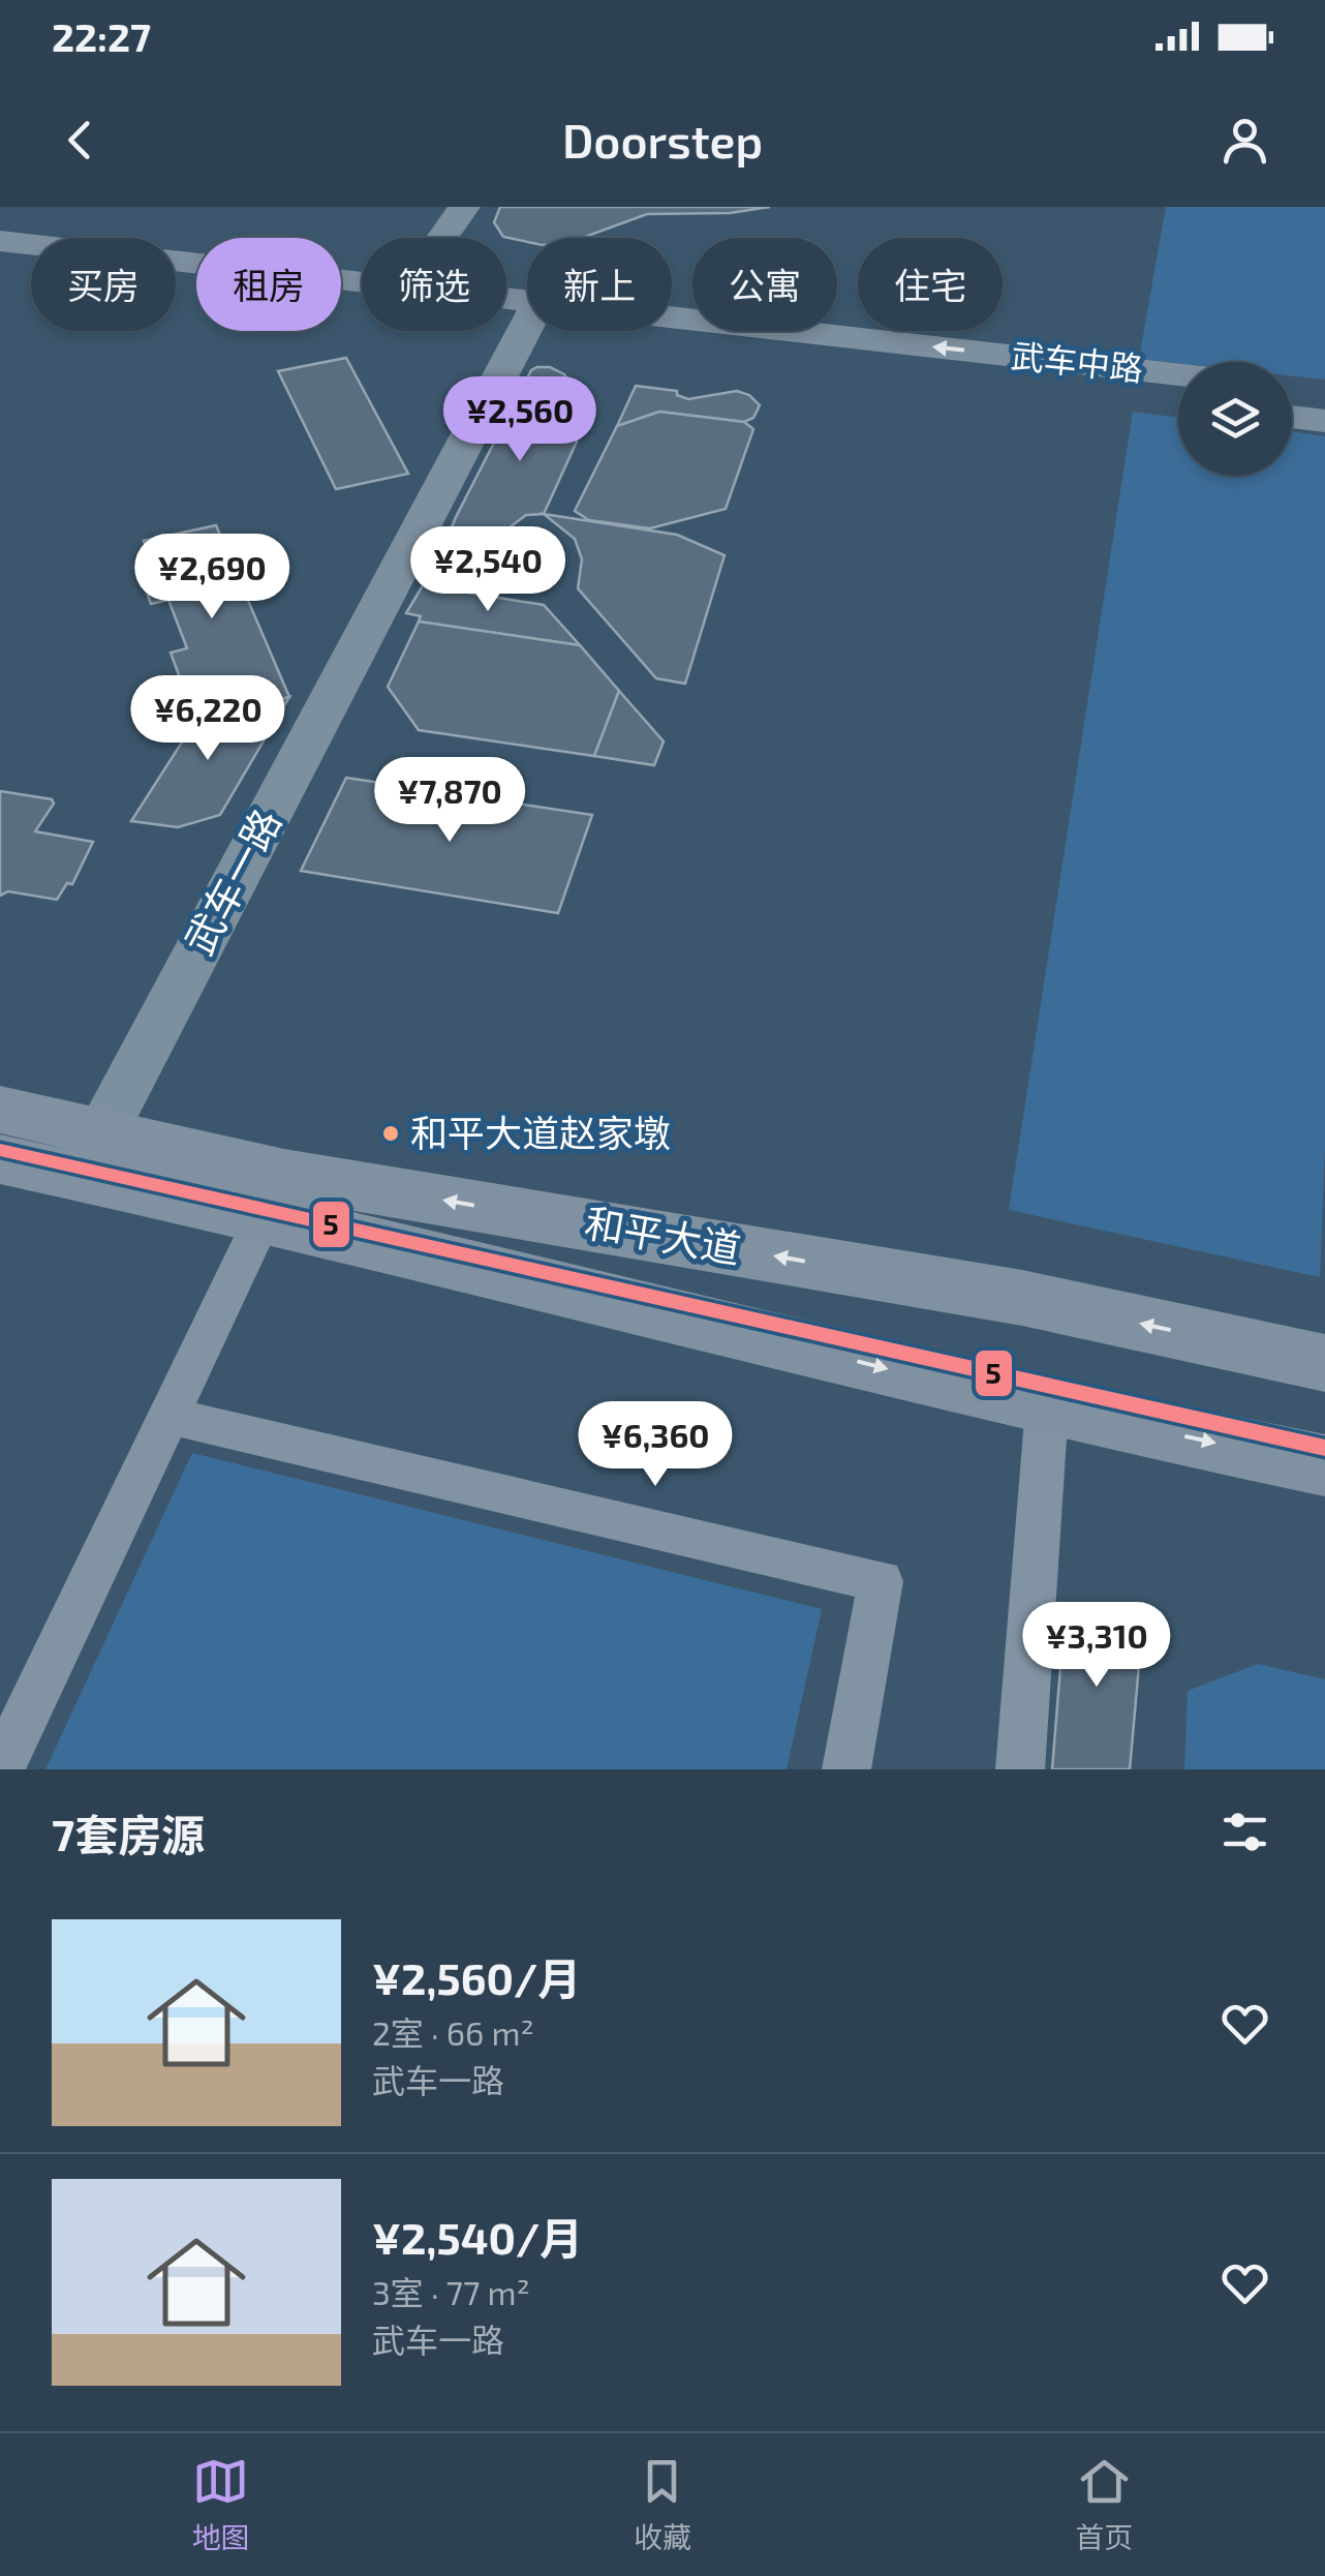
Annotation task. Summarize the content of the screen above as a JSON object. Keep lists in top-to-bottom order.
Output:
{
  "streets": {
    "main road": ["和平大道"],
    "street": ["武车中路", "武车一路"]
  },
  "crossings": [
    ["武车一路", "和平大道"]
  ],
  "places": ["和平大道赵家墩"],
  "lines": ["transit line 5"],
  "page": {
    "status": "22:27",
    "header": "Doorstep",
    "chip": [
      "买房",
      "租房",
      "筛选",
      "新上",
      "公寓",
      "住宅"
    ],
    "price": [
      "¥2,560",
      "¥2,540",
      "¥2,690",
      "¥6,220",
      "¥7,870",
      "¥6,360",
      "¥3,310"
    ],
    "heading": "7套房源",
    "list": [
      {
        "name": "¥2,560/月",
        "note": "2室 · 66 m² · 武车一路"
      },
      {
        "name": "¥2,540/月",
        "note": "3室 · 77 m² · 武车一路"
      }
    ],
    "tabs": ["地图", "收藏", "首页"]
  }
}
